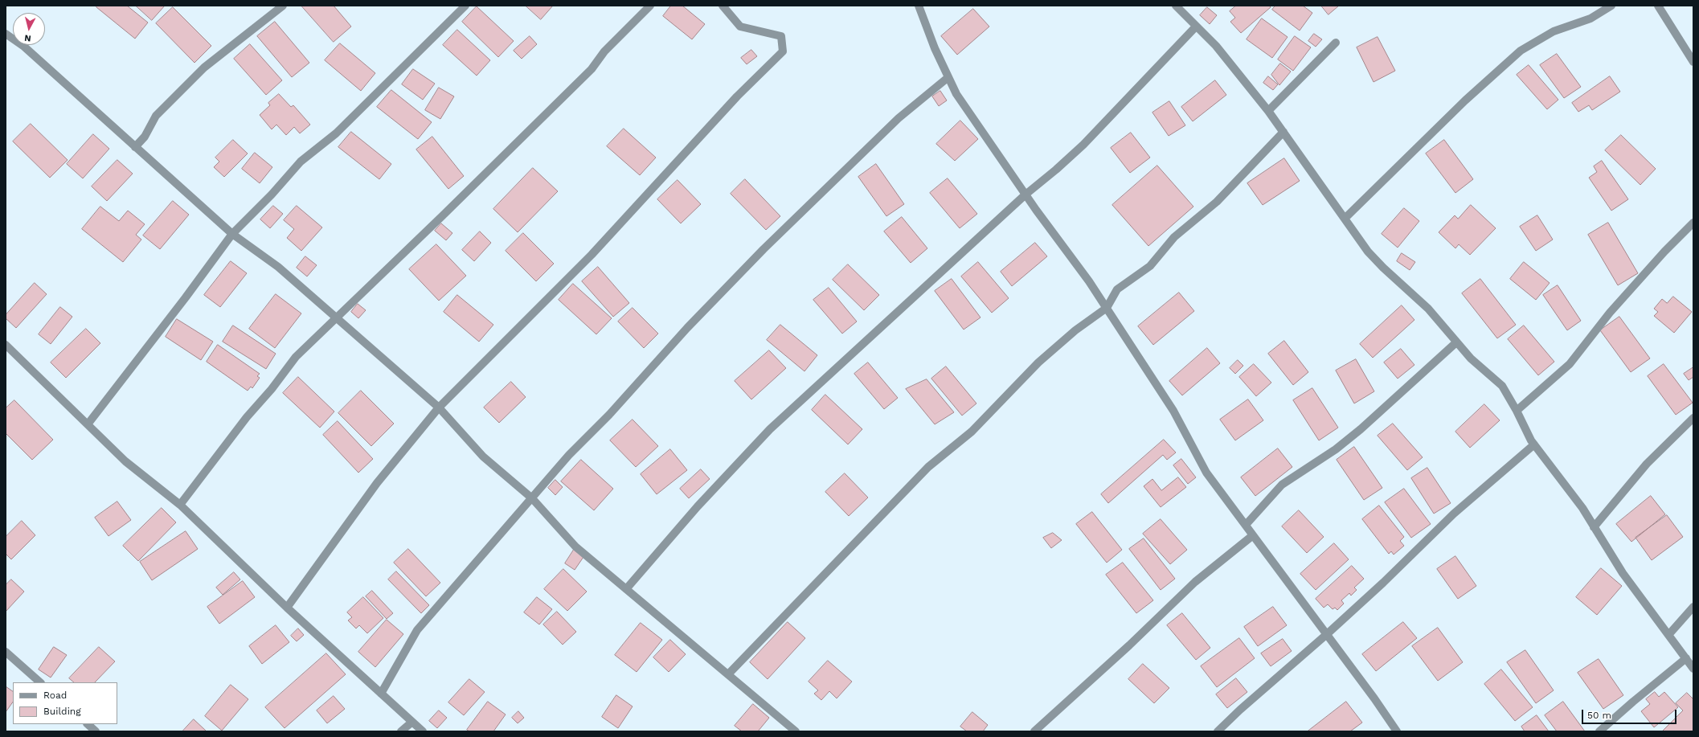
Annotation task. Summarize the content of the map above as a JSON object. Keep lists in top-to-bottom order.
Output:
{
  "legend": ["Road", "Building"],
  "scale_bar": "50 m",
  "north": "bottom"
}
